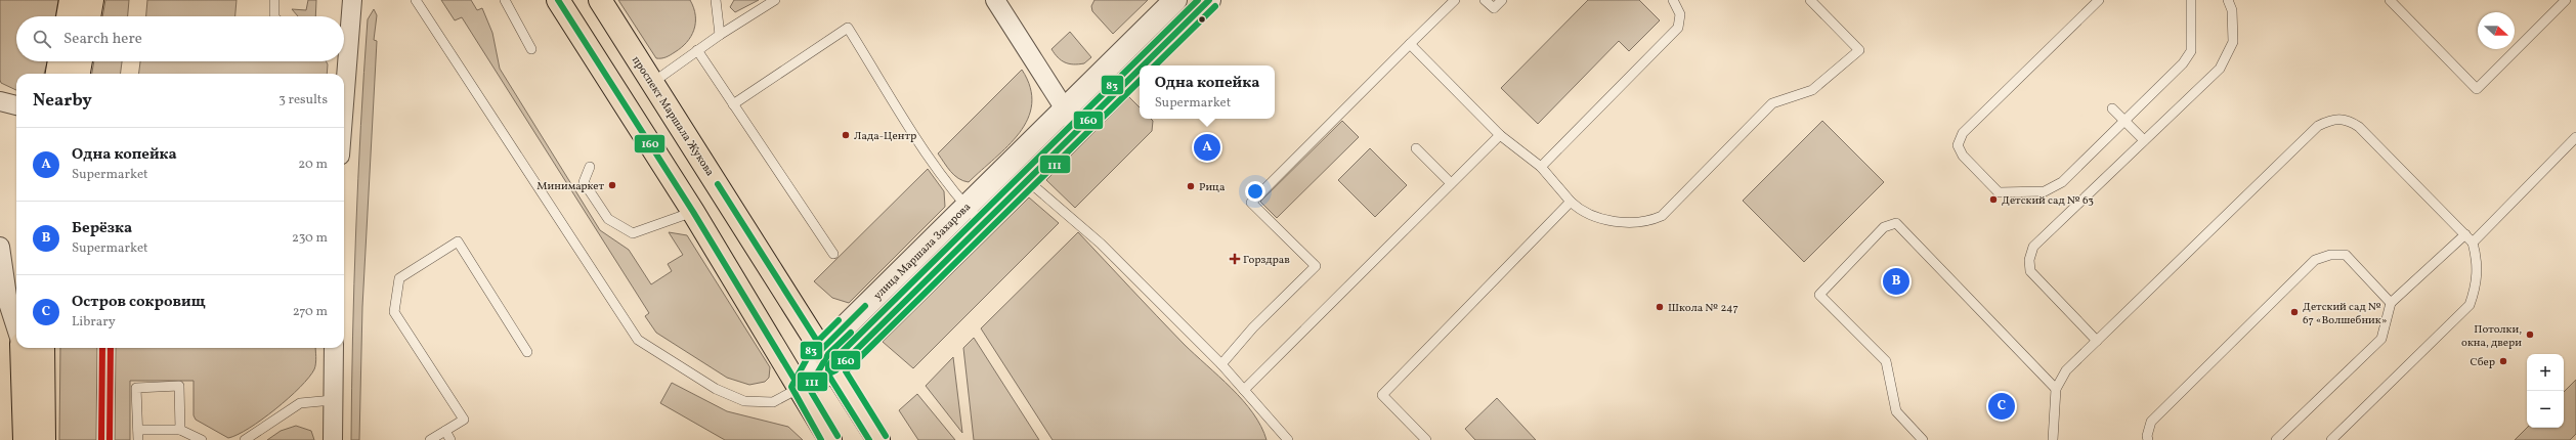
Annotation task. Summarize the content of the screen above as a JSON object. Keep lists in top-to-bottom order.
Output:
{
  "streets": {
    "main road": ["проспект Маршала Жукова"],
    "street": ["улица Маршала Захарова"]
  },
  "crossings": [
    ["проспект Маршала Жукова", "улица Маршала Захарова"]
  ],
  "places": {
    "other": [
      "Лада-Центр",
      "Минимаркет",
      "Рица",
      "Детский сад № 63",
      "Школа № 247",
      "Детский сад № 67 «Волшебник»",
      "Потолки, окна, двери",
      "Сбер"
    ],
    "health": ["Горздрав"]
  },
  "lines": ["transit line 160", "transit line 83", "transit line 111"],
  "north": "right",
  "page": {
    "search": "Search here",
    "popup": ["Одна копейка", "Supermarket"],
    "heading": ["Nearby", "3 results"],
    "list": [
      {
        "mark": "A",
        "name": "Одна копейка",
        "note": "Supermarket",
        "value": "20 m"
      },
      {
        "mark": "B",
        "name": "Берёзка",
        "note": "Supermarket",
        "value": "230 m"
      },
      {
        "mark": "C",
        "name": "Остров сокровищ",
        "note": "Library",
        "value": "270 m"
      }
    ],
    "pins": ["A", "B", "C"],
    "map_buttons": ["+", "−"]
  }
}
